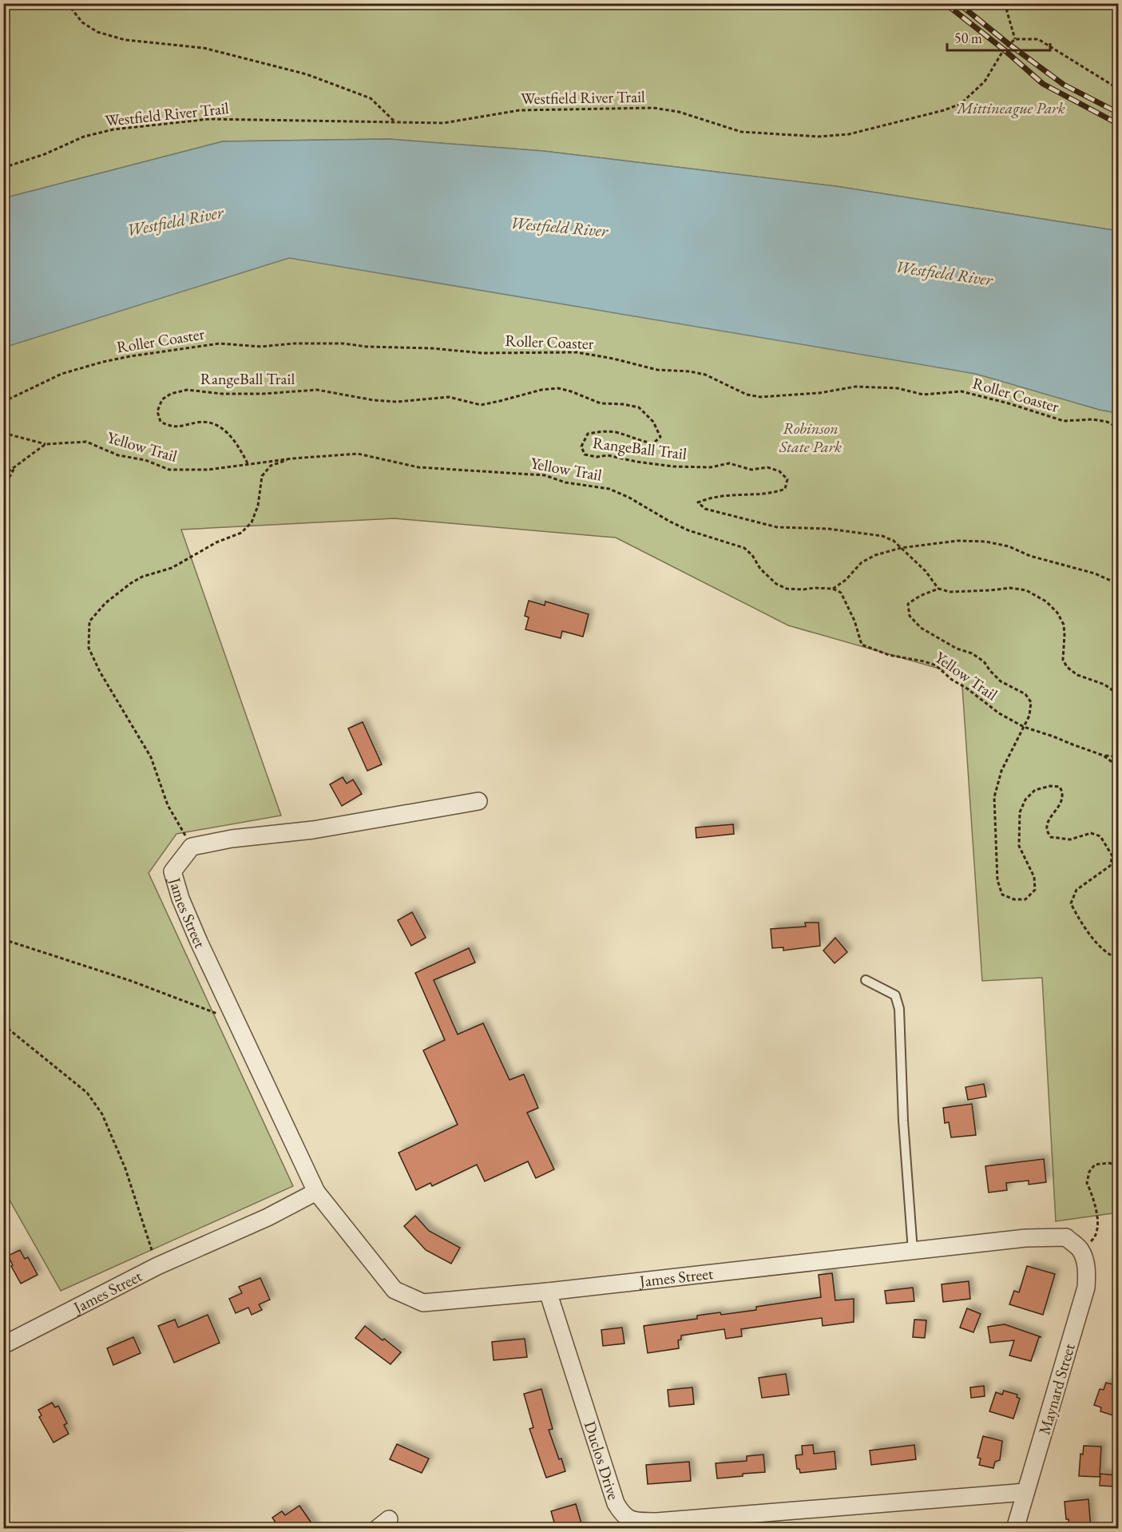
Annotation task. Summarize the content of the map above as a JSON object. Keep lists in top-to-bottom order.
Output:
{
  "streets": {
    "street": ["James Street", "Maynard Street", "Duclos Drive"],
    "path": [
      "Westfield River Trail",
      "Roller Coaster",
      "RangeBall Trail",
      "Yellow Trail"
    ]
  },
  "crossings": [
    ["RangeBall Trail", "Yellow Trail"],
    ["James Street", "Maynard Street"],
    ["James Street", "Duclos Drive"],
    ["Maynard Street", "Duclos Drive"]
  ],
  "water": ["Westfield River"],
  "parks": ["Mittineague Park", "Robinson State Park"],
  "scale_bar": "50 m"
}
